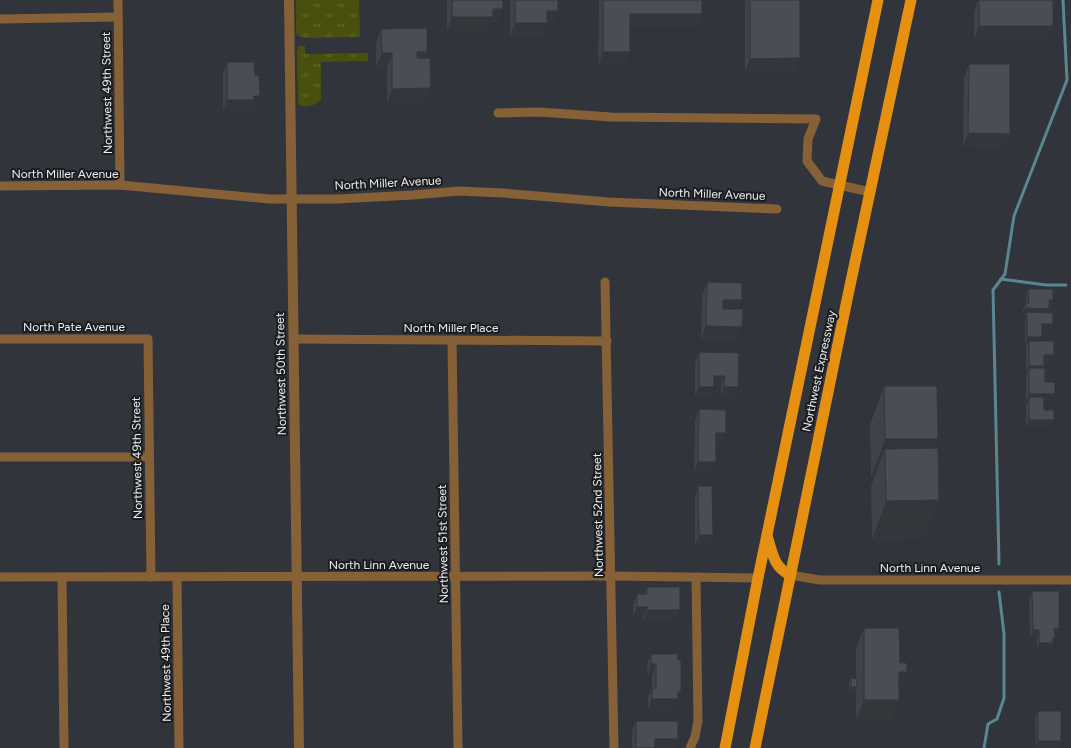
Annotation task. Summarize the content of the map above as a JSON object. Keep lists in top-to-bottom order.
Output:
{
  "streets": {
    "highway": ["Northwest Expressway"],
    "street": [
      "Northwest 49th Street",
      "North Miller Avenue",
      "North Pate Avenue",
      "North Miller Place",
      "Northwest 50th Street",
      "Northwest 52nd Street",
      "Northwest 51st Street",
      "North Linn Avenue",
      "Northwest 49th Place"
    ]
  },
  "crossings": [
    ["Northwest 49th Street", "North Miller Avenue"],
    ["Northwest 49th Street", "North Pate Avenue"],
    ["Northwest 49th Street", "North Linn Avenue"],
    ["North Miller Avenue", "Northwest 50th Street"],
    ["North Miller Place", "Northwest 50th Street"],
    ["North Miller Place", "Northwest 52nd Street"],
    ["North Miller Place", "Northwest 51st Street"],
    ["Northwest Expressway", "North Linn Avenue"],
    ["Northwest 50th Street", "North Linn Avenue"],
    ["Northwest 52nd Street", "North Linn Avenue"],
    ["Northwest 51st Street", "North Linn Avenue"],
    ["North Linn Avenue", "Northwest 49th Place"]
  ]
}
